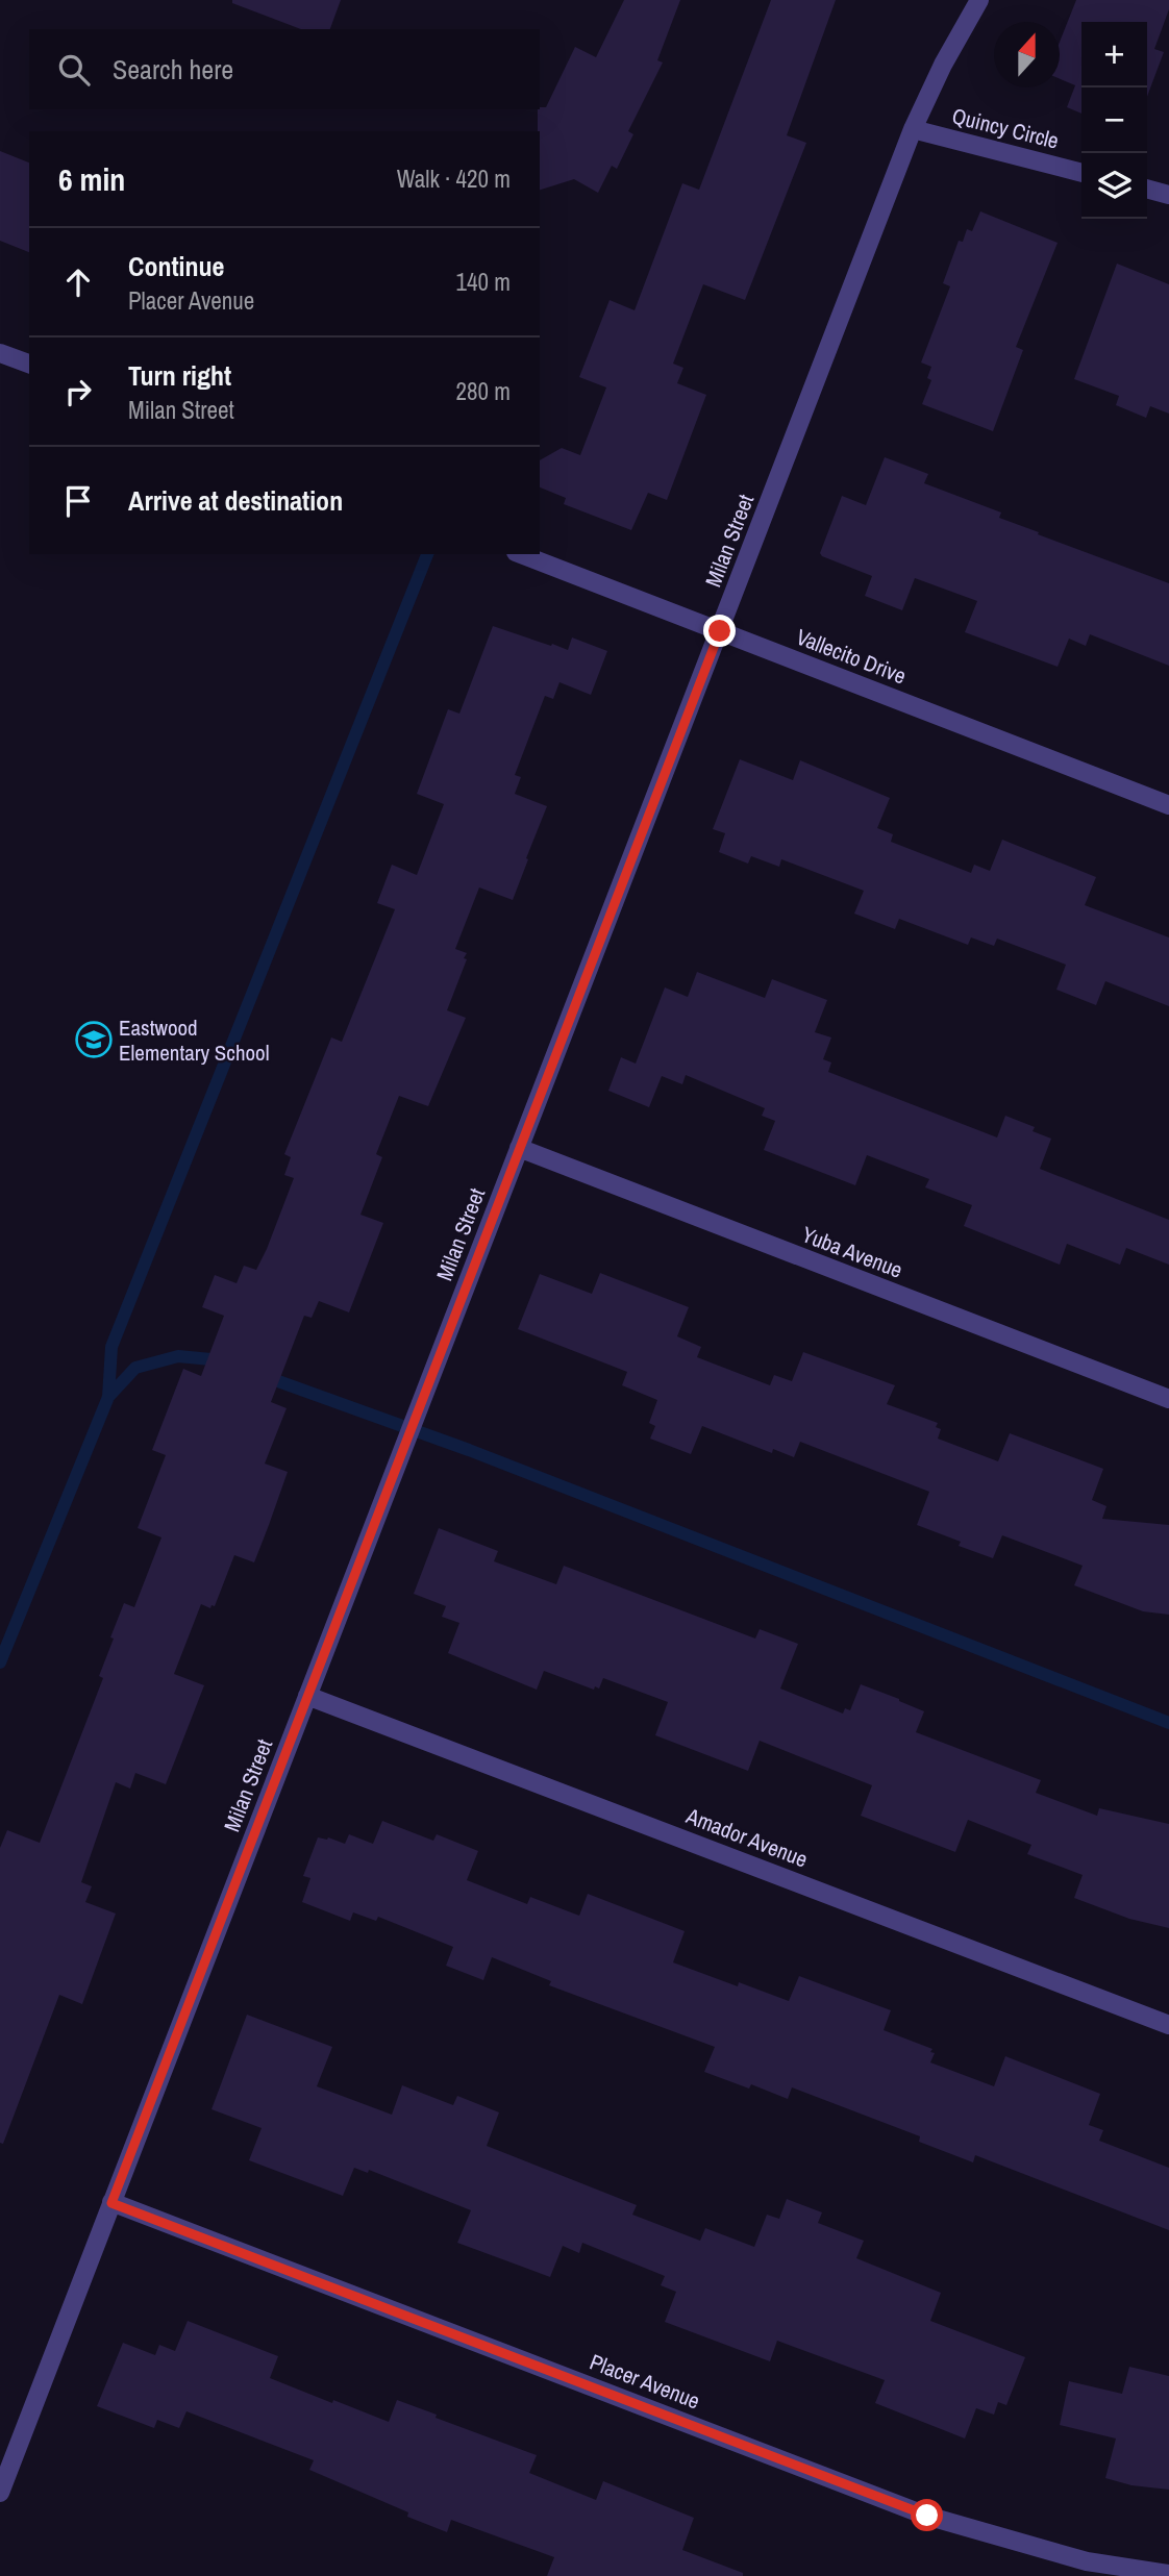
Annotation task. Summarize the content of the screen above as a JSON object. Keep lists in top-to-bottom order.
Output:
{
  "streets": {
    "street": [
      "Quincy Circle",
      "Milan Street",
      "Vallecito Drive",
      "Yuba Avenue",
      "Amador Avenue",
      "Placer Avenue"
    ]
  },
  "crossings": [
    ["Quincy Circle", "Milan Street"],
    ["Milan Street", "Vallecito Drive"],
    ["Milan Street", "Yuba Avenue"],
    ["Milan Street", "Amador Avenue"],
    ["Milan Street", "Placer Avenue"]
  ],
  "places": {
    "school or university": ["Eastwood Elementary School"]
  },
  "north": "top",
  "page": {
    "map_buttons": ["+", "−"],
    "search": "Search here",
    "heading": ["6 min", "Walk · 420 m"],
    "list": [
      ["Continue", "Placer Avenue", "140 m"],
      ["Turn right", "Milan Street", "280 m"],
      "Arrive at destination"
    ]
  }
}
